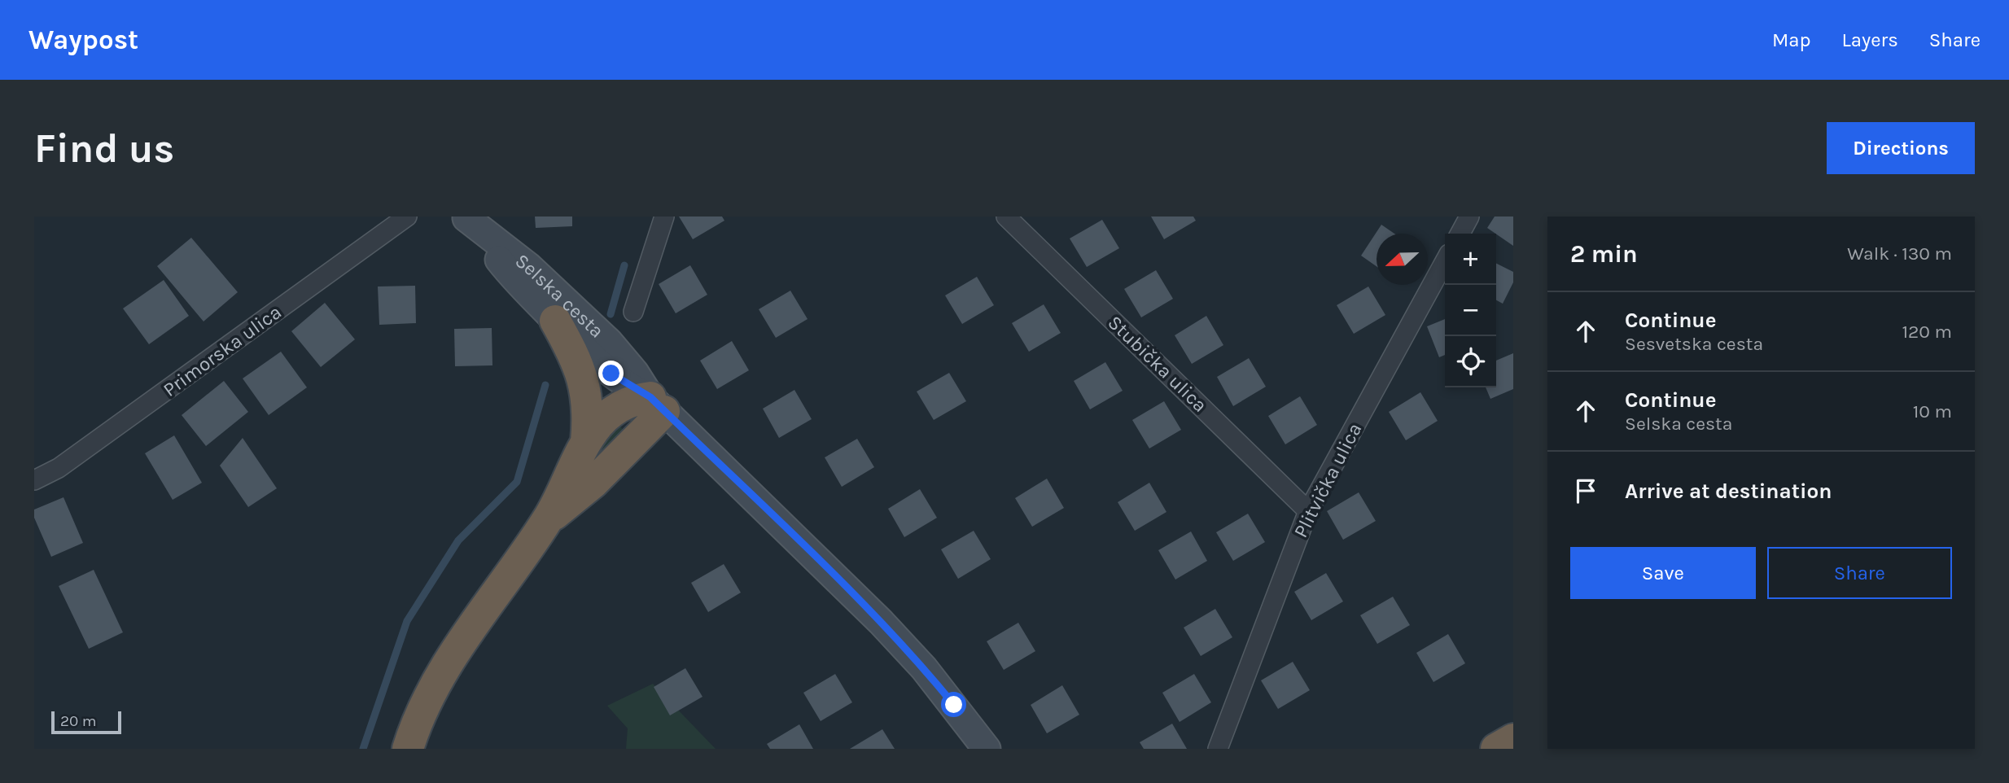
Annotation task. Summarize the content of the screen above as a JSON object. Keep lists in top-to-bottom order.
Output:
{
  "streets": {
    "main road": ["Selska cesta"],
    "street": ["Primorska ulica", "Stubička ulica", "Plitvička ulica"]
  },
  "crossings": [
    ["Stubička ulica", "Plitvička ulica"]
  ],
  "scale_bar": "20 m",
  "north": "left",
  "page": {
    "header": "Waypost",
    "nav": ["Map", "Layers", "Share"],
    "buttons": [
      "Directions",
      ["Save", "Share"]
    ],
    "title": "Find us",
    "heading": ["2 min", "Walk · 130 m"],
    "map_buttons": ["+", "−"],
    "list": [
      ["Continue", "Sesvetska cesta", "120 m"],
      ["Continue", "Selska cesta", "10 m"],
      "Arrive at destination"
    ],
    "scale": "20 m"
  }
}
